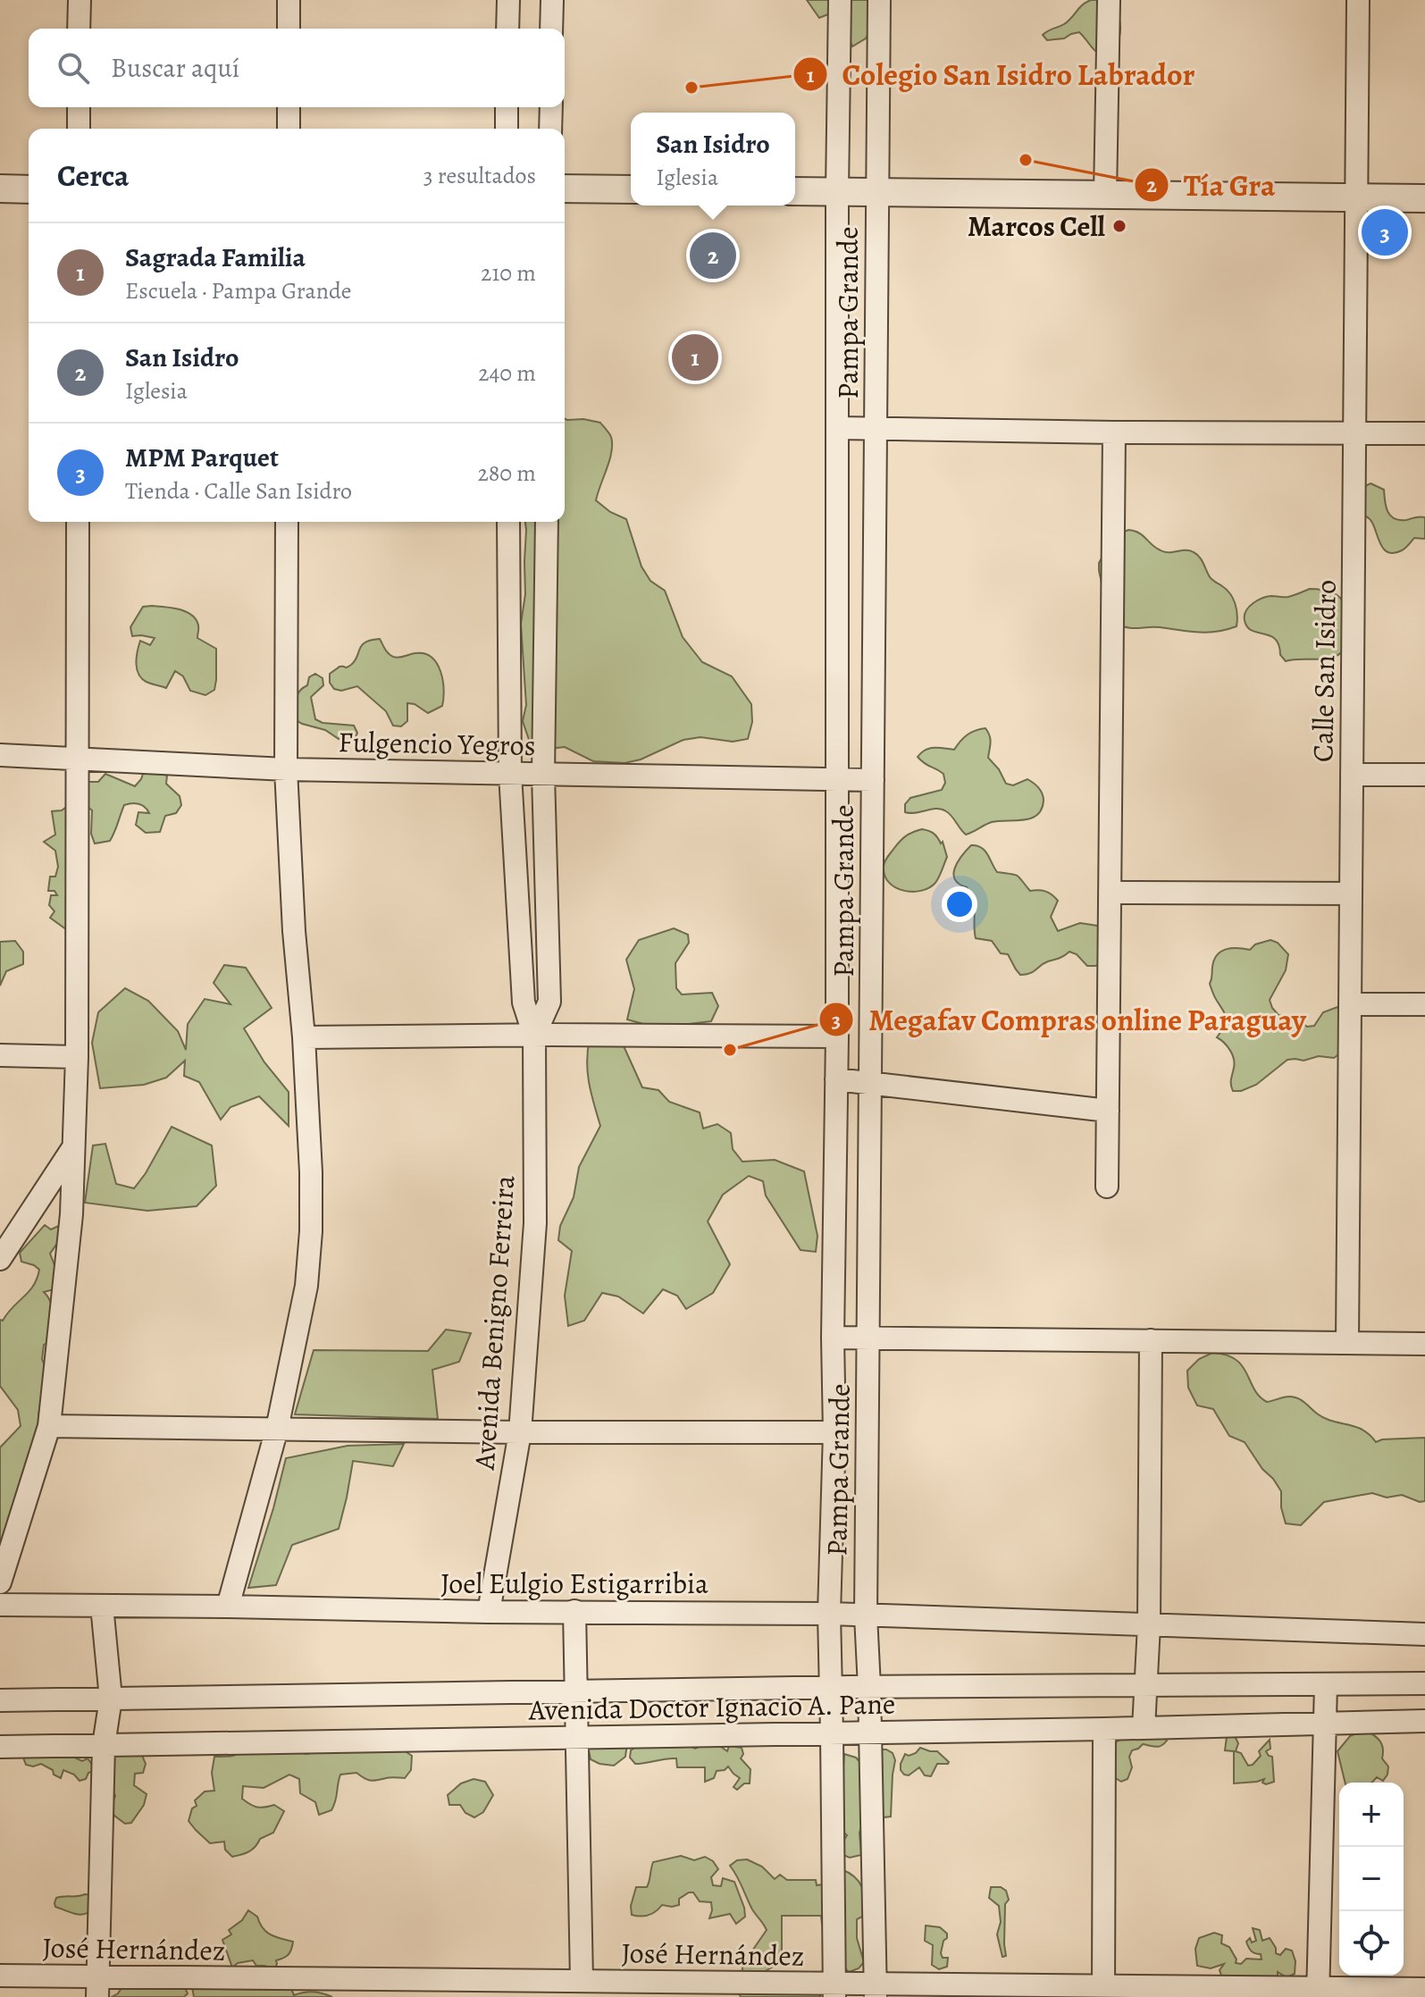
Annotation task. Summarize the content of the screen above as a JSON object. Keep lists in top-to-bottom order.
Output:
{
  "streets": {
    "street": [
      "Pampa Grande",
      "Calle San Isidro",
      "Fulgencio Yegros",
      "Avenida Benigno Ferreira",
      "Joel Eulgio Estigarribia",
      "Avenida Doctor Ignacio A. Pane",
      "José Hernández"
    ]
  },
  "crossings": [
    ["Pampa Grande", "Fulgencio Yegros"],
    ["Pampa Grande", "Joel Eulgio Estigarribia"],
    ["Pampa Grande", "Avenida Doctor Ignacio A. Pane"],
    ["Pampa Grande", "José Hernández"],
    ["Fulgencio Yegros", "Avenida Benigno Ferreira"],
    ["Avenida Benigno Ferreira", "Joel Eulgio Estigarribia"]
  ],
  "places": [
    "Colegio San Isidro Labrador",
    "Tía Gra",
    "Marcos Cell",
    "Megafav Compras online Paraguay"
  ],
  "page": {
    "search": "Buscar aquí",
    "popup": ["San Isidro", "Iglesia"],
    "heading": ["Cerca", "3 resultados"],
    "pins": ["3", "2", "1"],
    "list": [
      {
        "mark": "1",
        "name": "Sagrada Familia",
        "note": "Escuela · Pampa Grande",
        "value": "210 m"
      },
      {
        "mark": "2",
        "name": "San Isidro",
        "note": "Iglesia",
        "value": "240 m"
      },
      {
        "mark": "3",
        "name": "MPM Parquet",
        "note": "Tienda · Calle San Isidro",
        "value": "280 m"
      }
    ],
    "map_buttons": ["+", "−"]
  }
}
